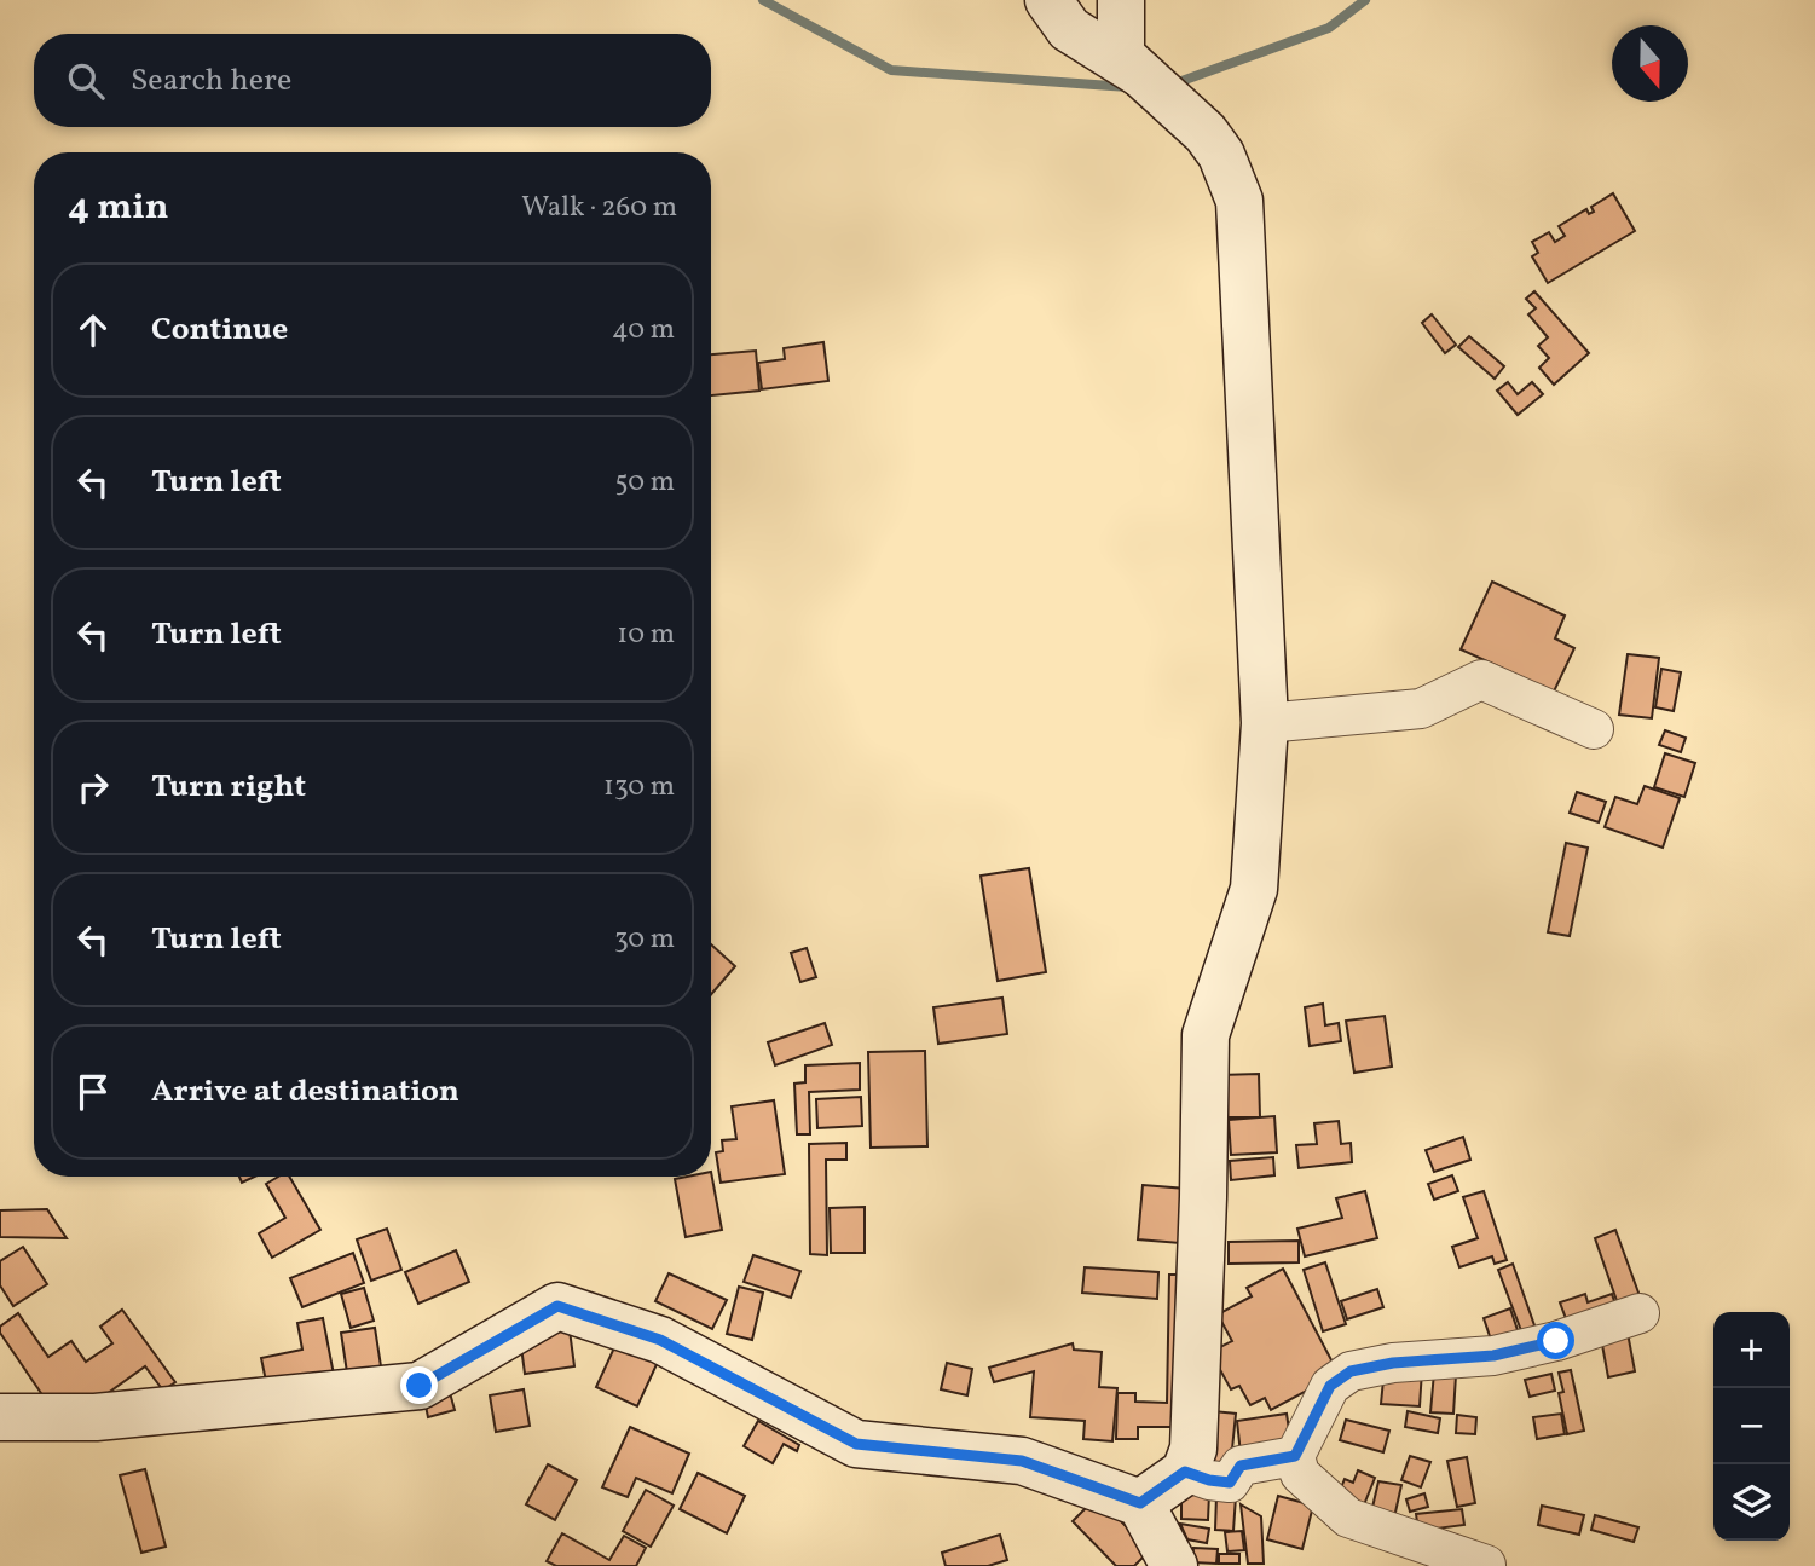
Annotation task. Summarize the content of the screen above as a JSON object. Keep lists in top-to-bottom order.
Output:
{
  "north": "bottom",
  "page": {
    "search": "Search here",
    "heading": ["4 min", "Walk · 260 m"],
    "list": [
      ["Continue", "40 m"],
      ["Turn left", "50 m"],
      ["Turn left", "10 m"],
      ["Turn right", "130 m"],
      ["Turn left", "30 m"],
      "Arrive at destination"
    ],
    "map_buttons": ["+", "−"]
  }
}
